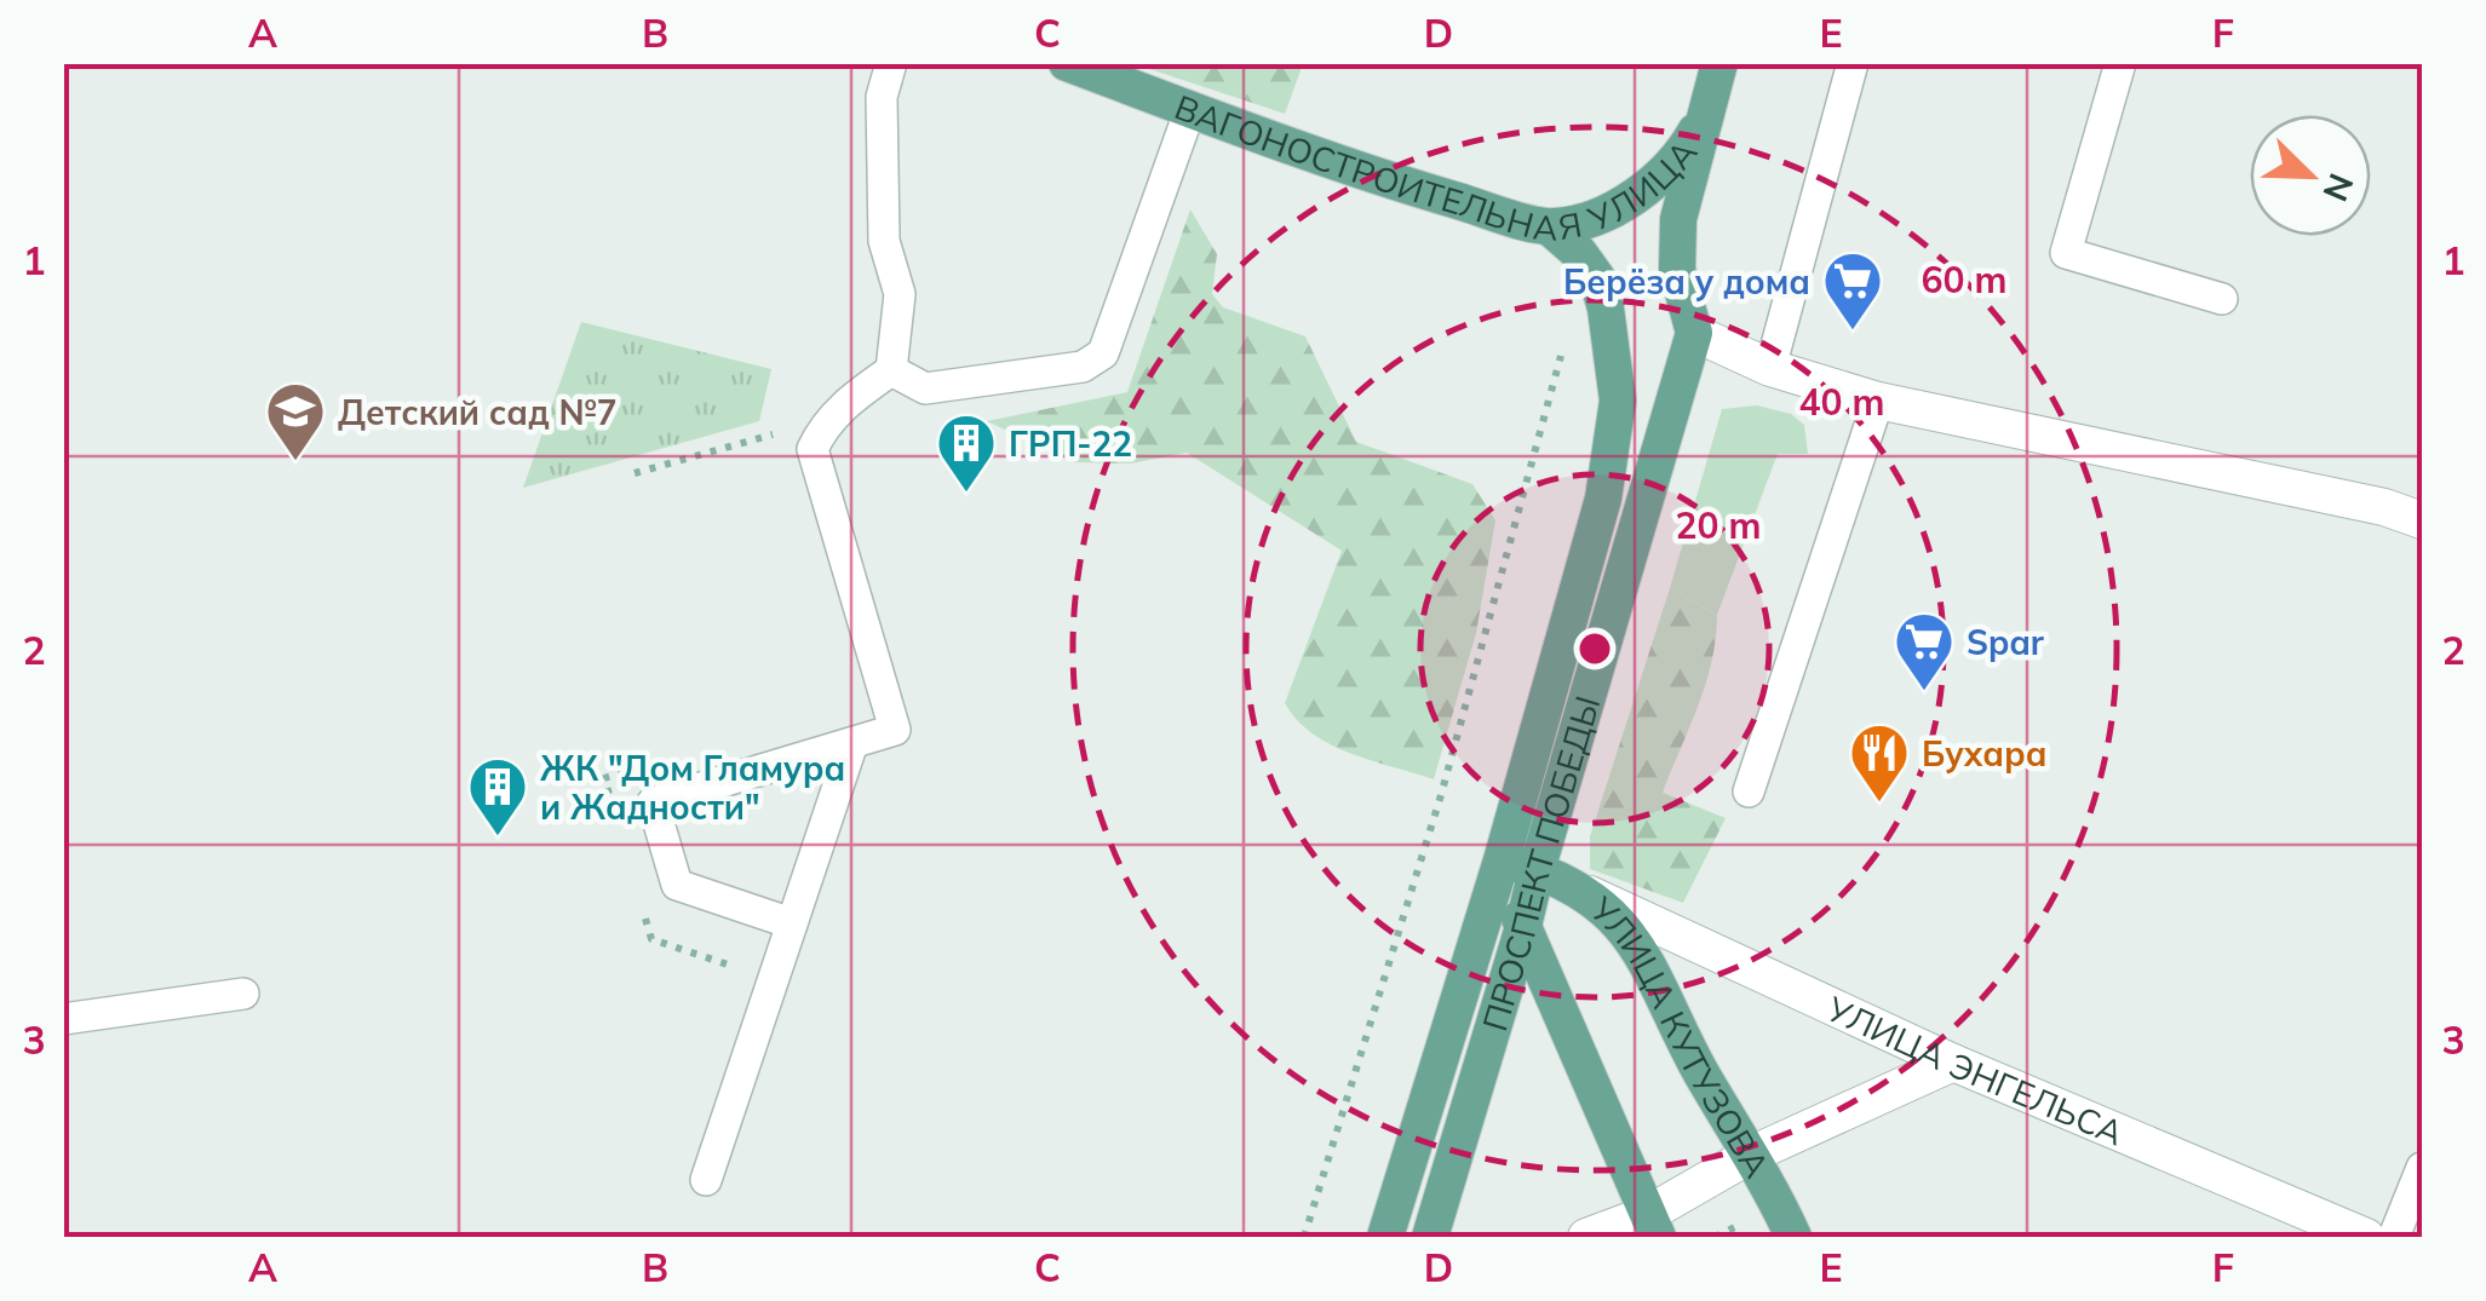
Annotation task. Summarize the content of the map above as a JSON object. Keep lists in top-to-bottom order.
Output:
{
  "streets": {
    "main road": ["ВАГОНОСТРОИТЕЛЬНАЯ УЛИЦА", "ПРОСПЕКТ ПОБЕДЫ", "УЛИЦА КУТУЗОВА"],
    "street": ["УЛИЦА ЭНГЕЛЬСА"]
  },
  "crossings": [
    ["ВАГОНОСТРОИТЕЛЬНАЯ УЛИЦА", "ПРОСПЕКТ ПОБЕДЫ"],
    ["ПРОСПЕКТ ПОБЕДЫ", "УЛИЦА КУТУЗОВА"],
    ["УЛИЦА КУТУЗОВА", "УЛИЦА ЭНГЕЛЬСА"]
  ],
  "places": {
    "supermarket": ["Берёза у дома", "Spar"],
    "school or university": ["Детский сад №7"],
    "building": ["ГРП-22", "ЖК \"Дом Гламура и Жадности\""],
    "restaurant": ["Бухара"]
  },
  "north": "bottom right",
  "grid": {
    "columns": [
      "A",
      "B",
      "C",
      "D",
      "E",
      "F"
    ],
    "rows": ["1", "2", "3"]
  },
  "rings": ["60 m", "40 m", "20 m"]
}
